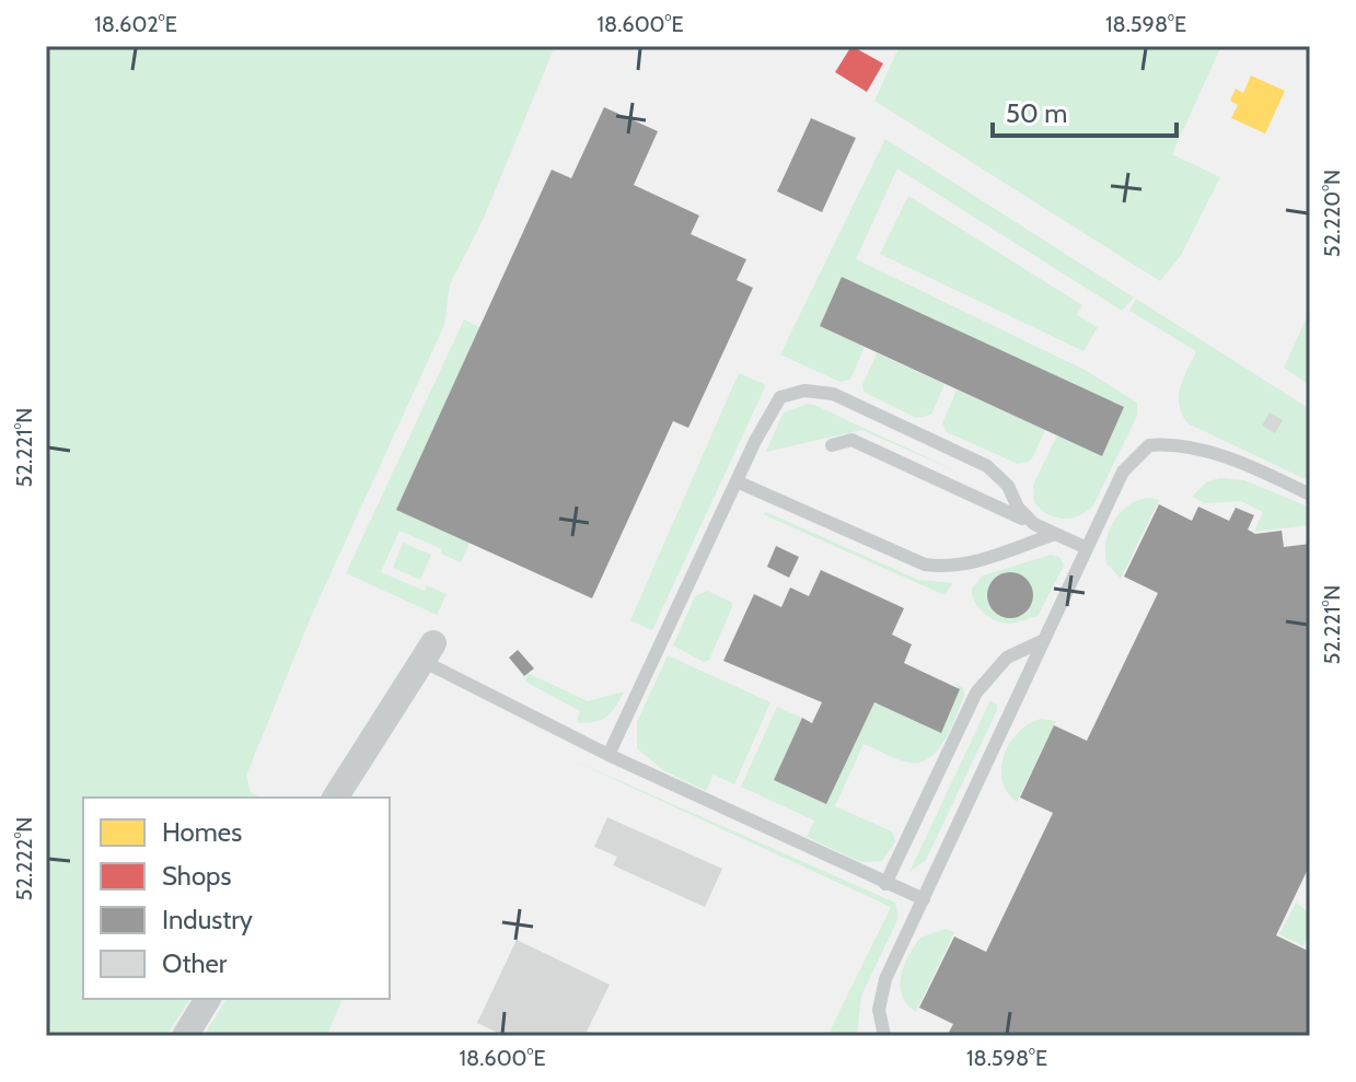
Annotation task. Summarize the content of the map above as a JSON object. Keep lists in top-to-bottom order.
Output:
{
  "legend": [
    "Homes",
    "Shops",
    "Industry",
    "Other"
  ],
  "scale_bar": "50 m",
  "coordinates": [
    "18.602°E",
    "18.600°E",
    "18.598°E",
    "52.220°N",
    "52.221°N",
    "52.222°N"
  ]
}
